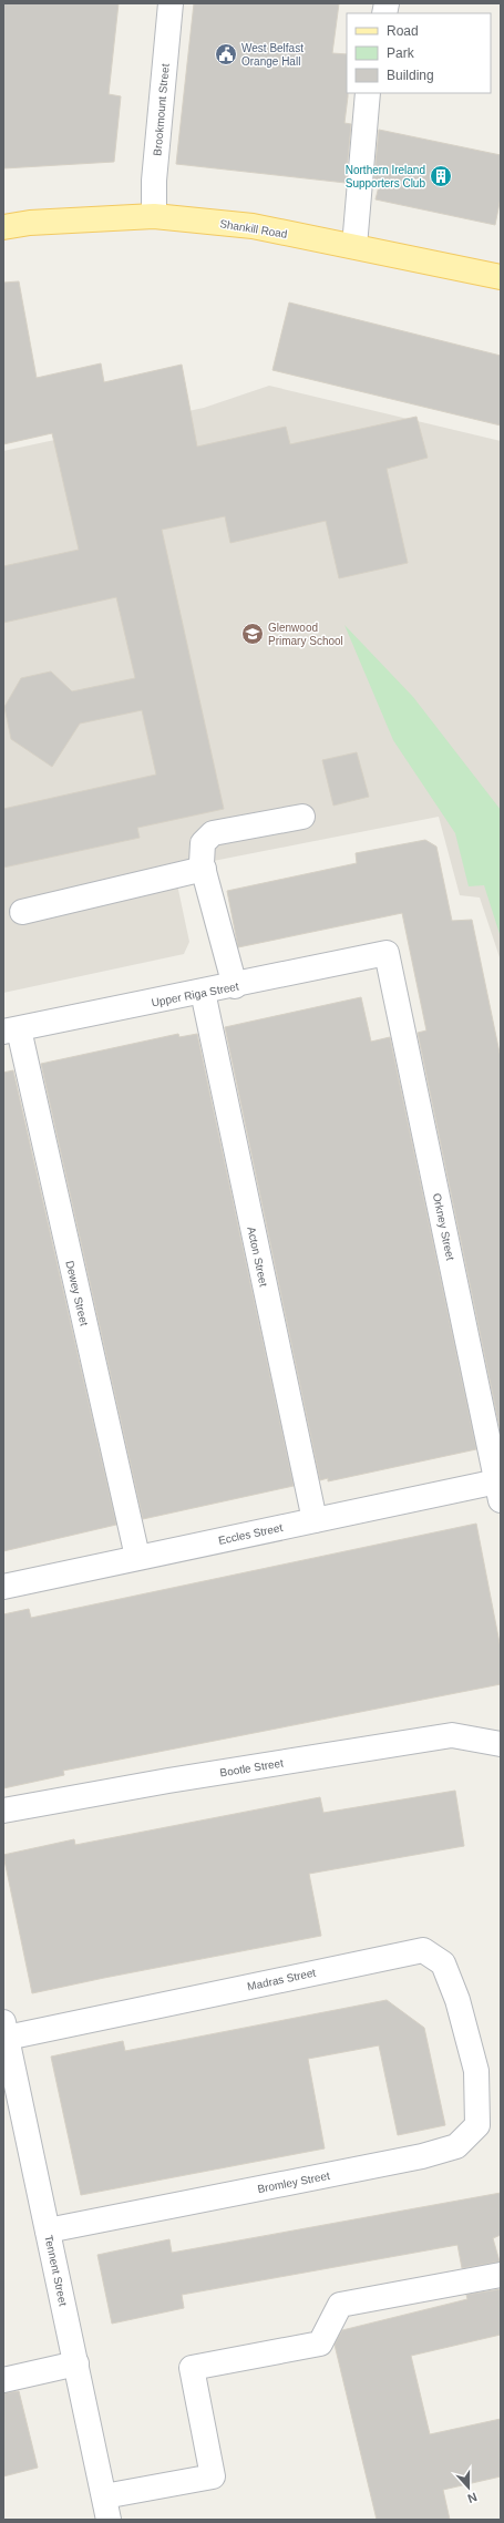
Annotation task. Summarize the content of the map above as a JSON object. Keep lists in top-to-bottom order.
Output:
{
  "streets": {
    "main road": ["Shankill Road"],
    "street": [
      "Brookmount Street",
      "Upper Riga Street",
      "Orkney Street",
      "Acton Street",
      "Dewey Street",
      "Eccles Street",
      "Bootle Street",
      "Madras Street",
      "Bromley Street",
      "Tennent Street"
    ]
  },
  "crossings": [
    ["Brookmount Street", "Shankill Road"],
    ["Upper Riga Street", "Orkney Street"],
    ["Upper Riga Street", "Acton Street"],
    ["Upper Riga Street", "Dewey Street"],
    ["Orkney Street", "Eccles Street"],
    ["Acton Street", "Eccles Street"],
    ["Dewey Street", "Eccles Street"],
    ["Madras Street", "Bromley Street"],
    ["Madras Street", "Tennent Street"],
    ["Bromley Street", "Tennent Street"]
  ],
  "places": {
    "public building": ["West Belfast Orange Hall"],
    "building": ["Northern Ireland Supporters Club"],
    "school or university": ["Glenwood Primary School"]
  },
  "legend": ["Road", "Park", "Building"],
  "north": "bottom"
}
